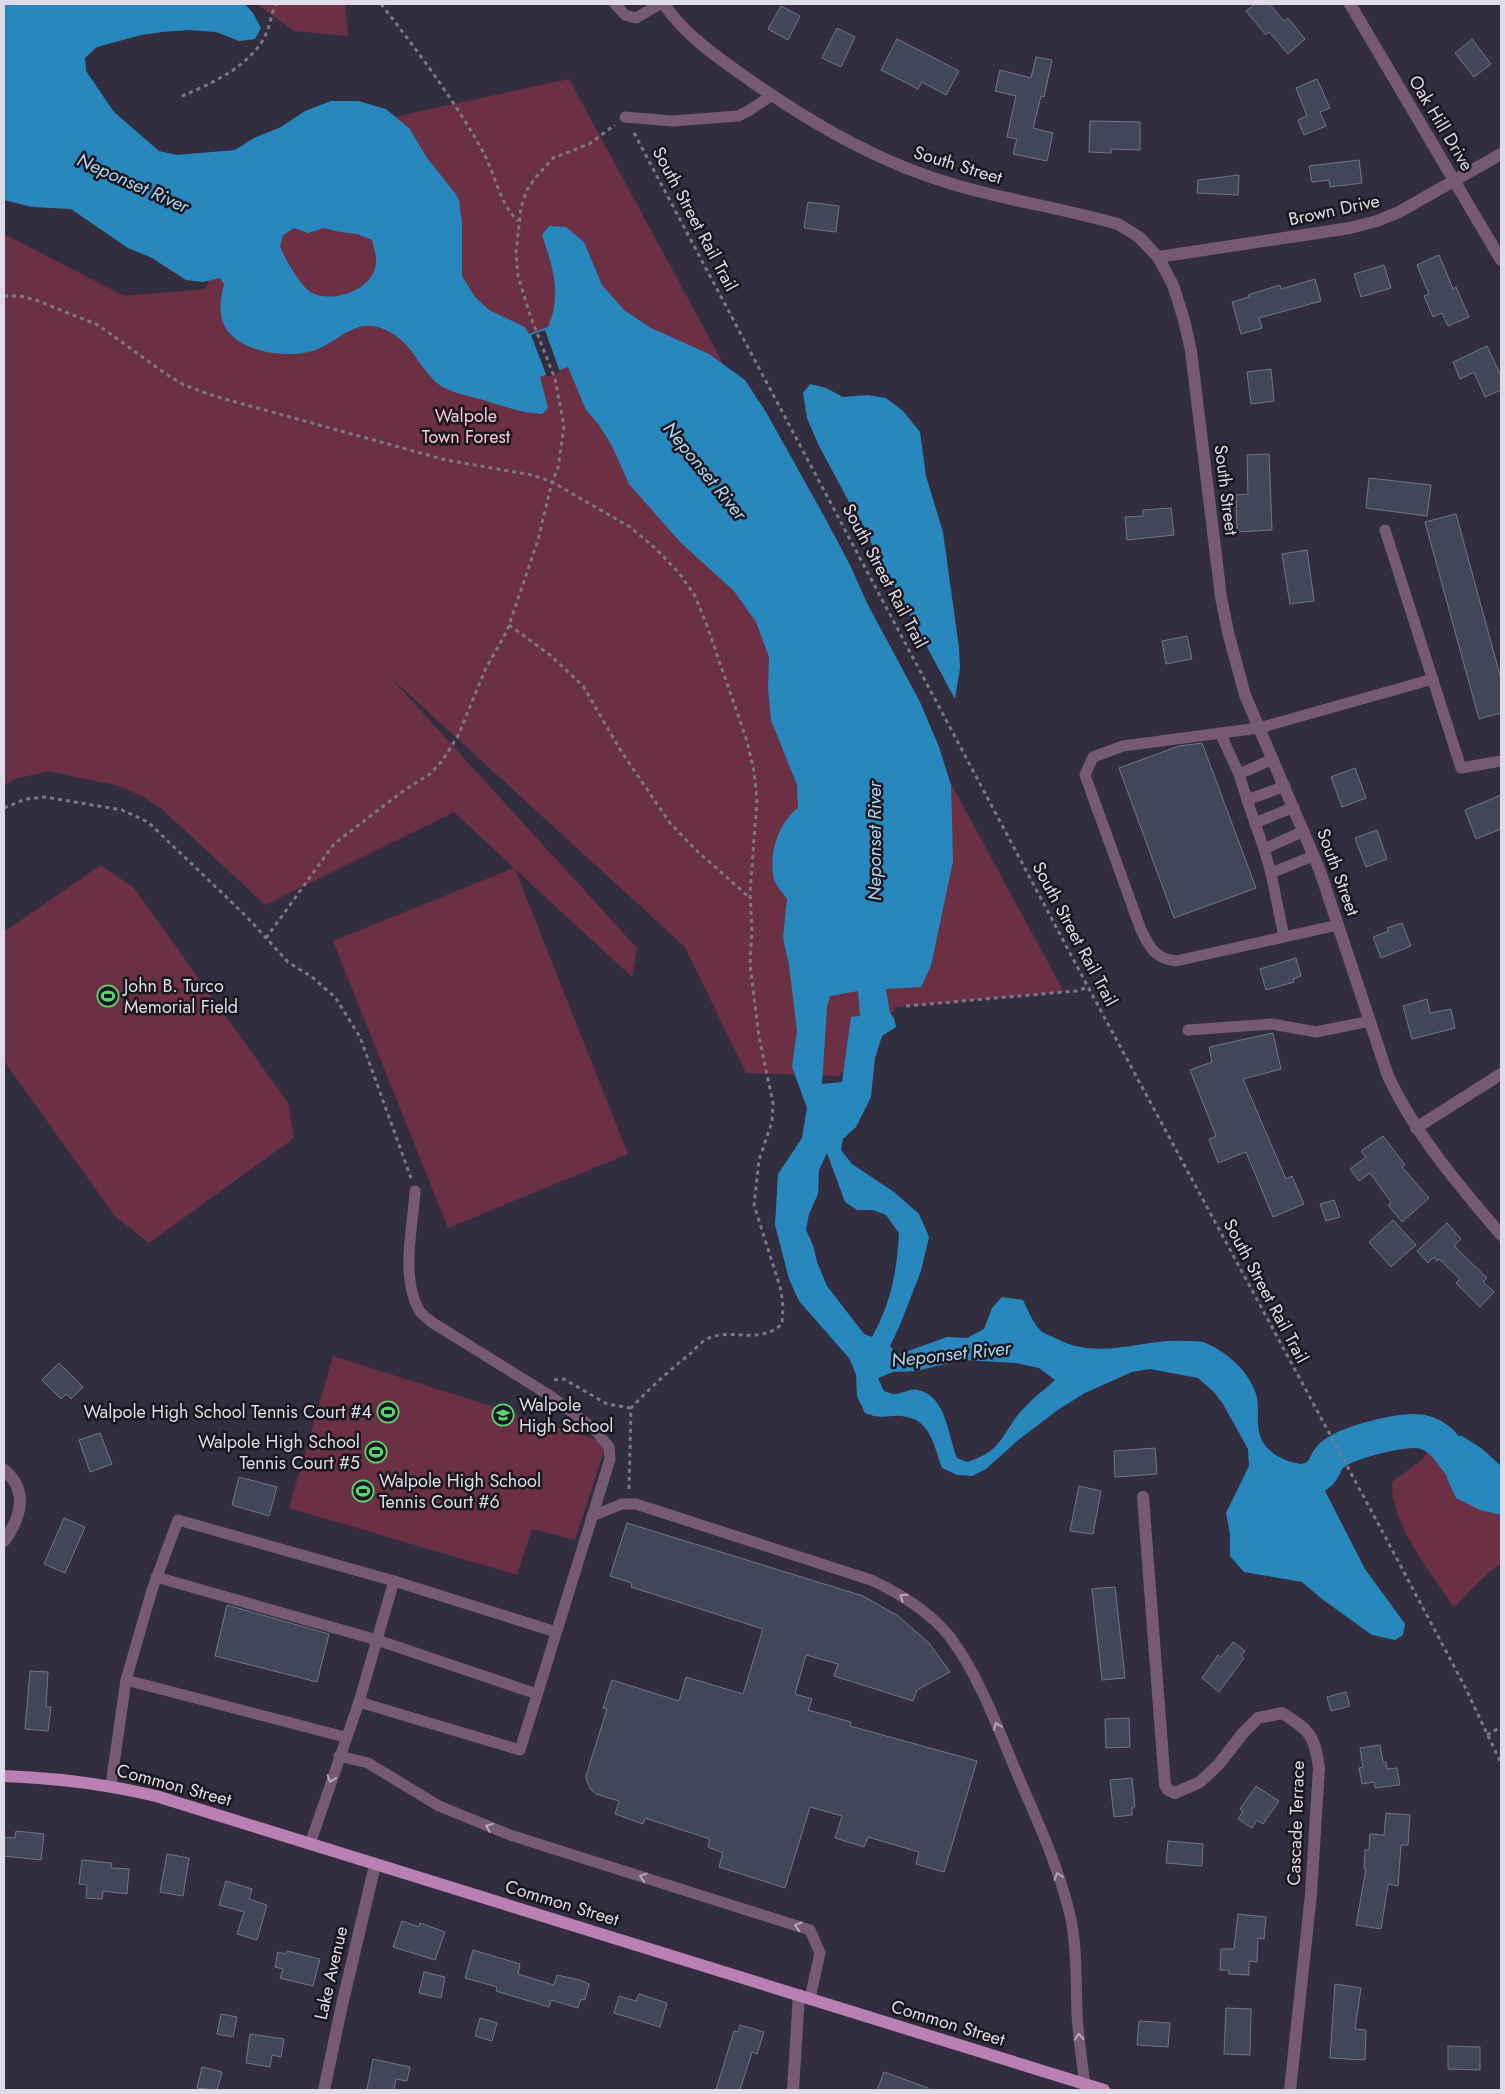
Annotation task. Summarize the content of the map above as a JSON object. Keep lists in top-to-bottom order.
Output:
{
  "streets": {
    "main road": ["Common Street"],
    "street": [
      "Oak Hill Drive",
      "South Street",
      "Brown Drive",
      "Cascade Terrace",
      "Lake Avenue"
    ],
    "path": ["South Street Rail Trail"]
  },
  "crossings": [
    ["Oak Hill Drive", "Brown Drive"],
    ["South Street", "Brown Drive"],
    ["Common Street", "Lake Avenue"]
  ],
  "water": ["Neponset River"],
  "parks": ["Walpole Town Forest"],
  "places": {
    "sports": [
      "John B. Turco Memorial Field",
      "Walpole High School Tennis Court #4",
      "Walpole High School Tennis Court #5",
      "Walpole High School Tennis Court #6"
    ],
    "school or university": ["Walpole High School"]
  }
}
